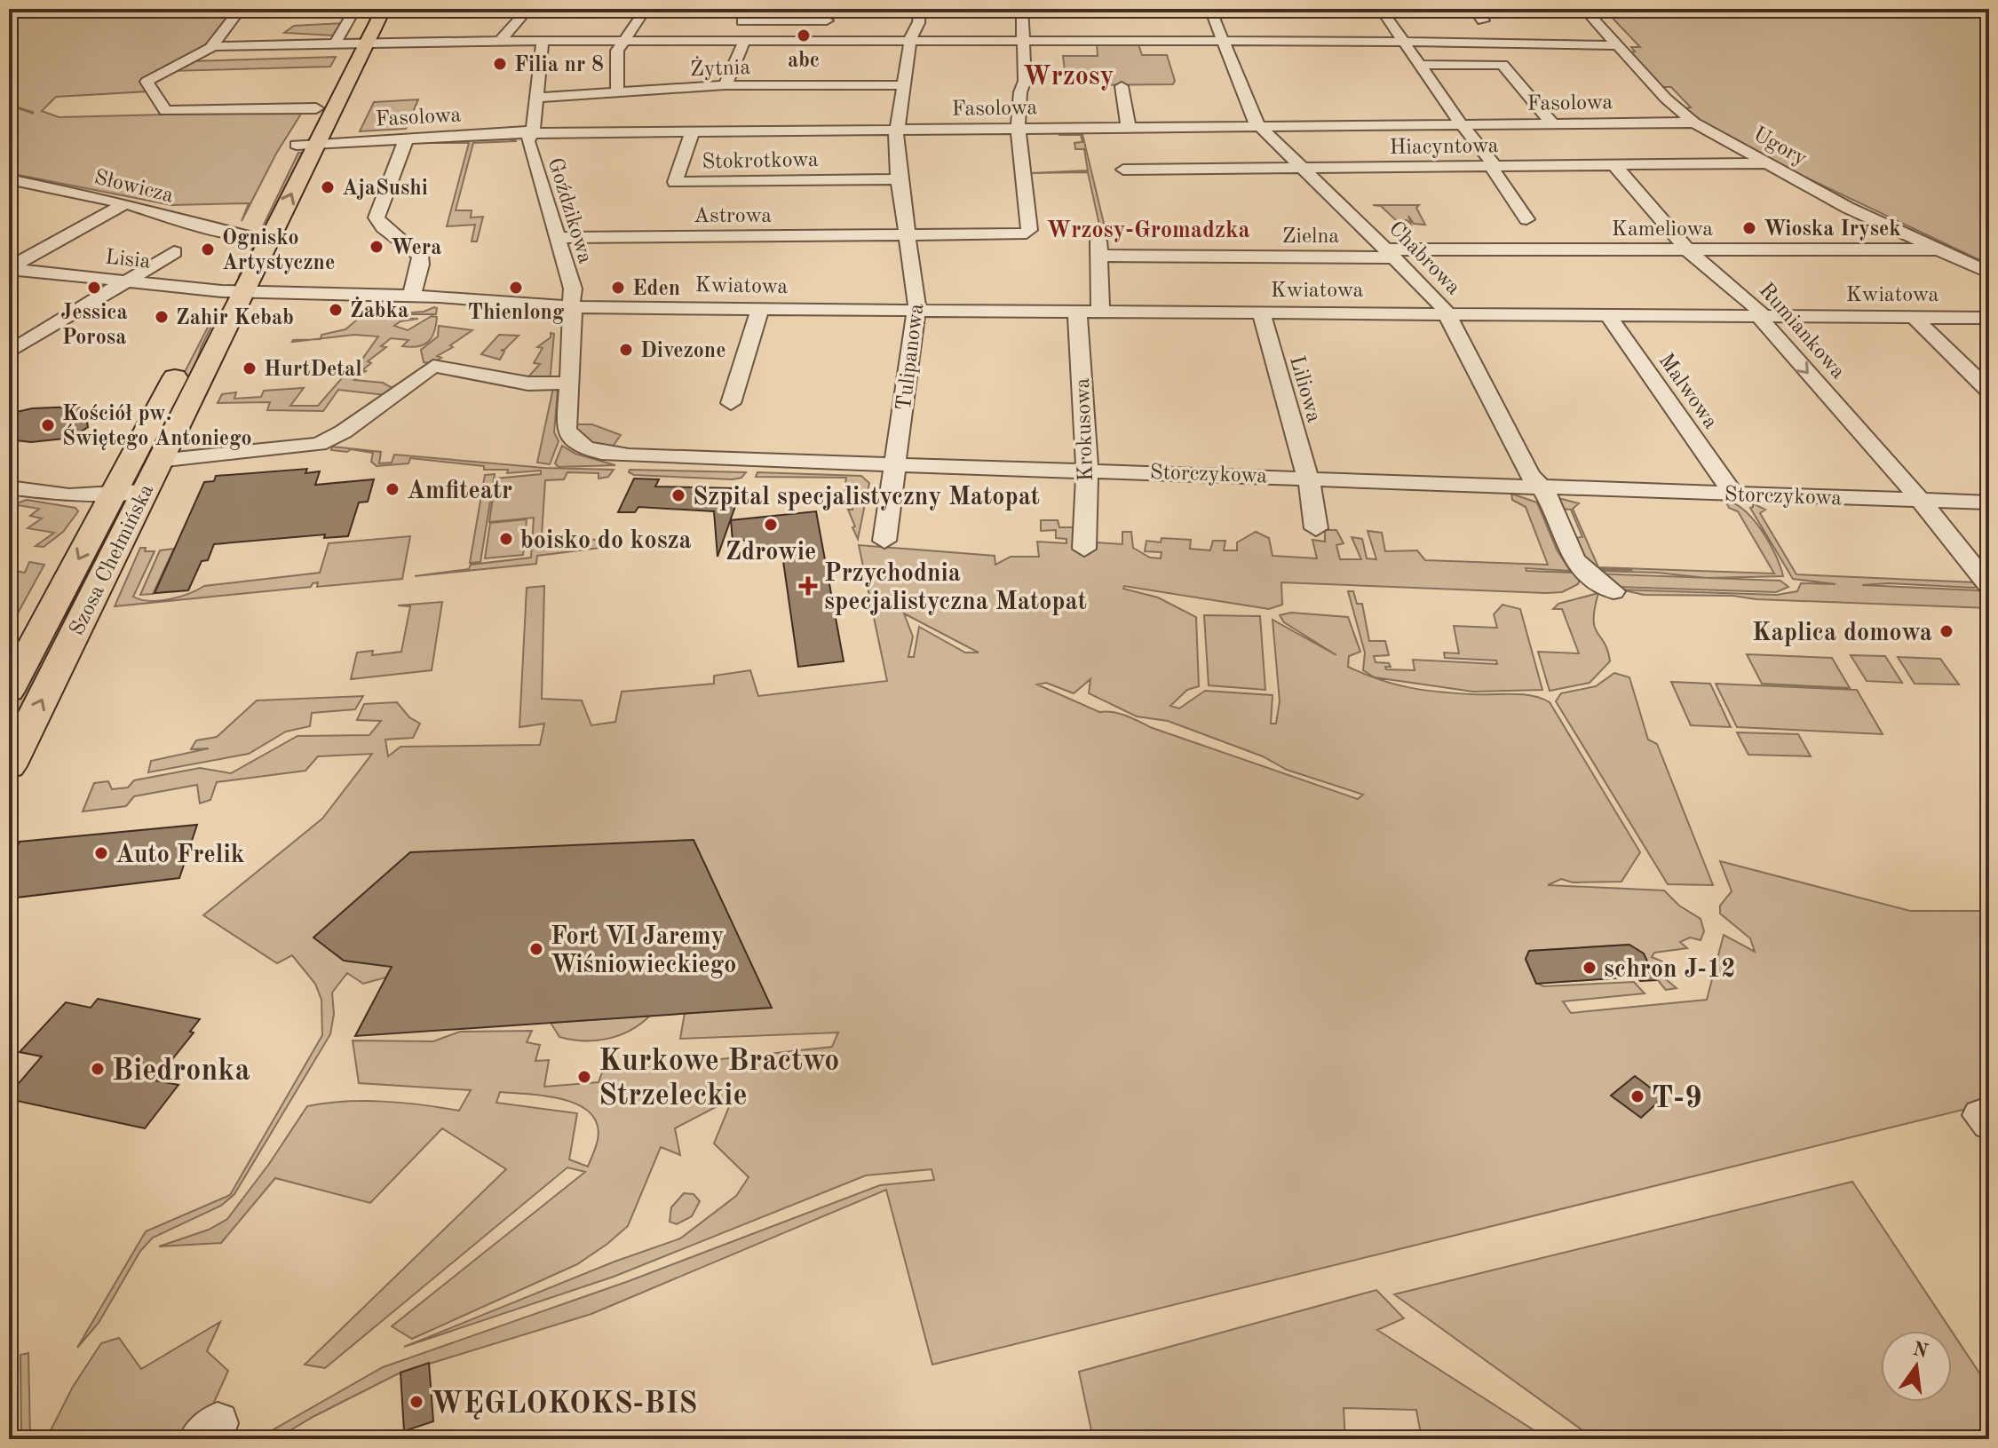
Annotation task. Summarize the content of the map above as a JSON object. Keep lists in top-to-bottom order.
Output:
{
  "streets": {
    "main road": ["Szosa Chełmińska"],
    "street": [
      "Żytnia",
      "Fasolowa",
      "Hiacyntowa",
      "Ugory",
      "Stokrotkowa",
      "Słowicza",
      "Goździkowa",
      "Astrowa",
      "Kameliowa",
      "Zielna",
      "Chabrowa",
      "Lisia",
      "Kwiatowa",
      "Rumiankowa",
      "Tulipanowa",
      "Liliowa",
      "Malwowa",
      "Krokusowa",
      "Storczykowa"
    ]
  },
  "crossings": [
    ["Żytnia", "Tulipanowa"],
    ["Fasolowa", "Ugory"],
    ["Fasolowa", "Stokrotkowa"],
    ["Fasolowa", "Goździkowa"],
    ["Fasolowa", "Astrowa"],
    ["Fasolowa", "Chabrowa"],
    ["Fasolowa", "Tulipanowa"],
    ["Fasolowa", "Szosa Chełmińska"],
    ["Hiacyntowa", "Ugory"],
    ["Hiacyntowa", "Chabrowa"],
    ["Hiacyntowa", "Rumiankowa"],
    ["Ugory", "Kameliowa"],
    ["Stokrotkowa", "Tulipanowa"],
    ["Słowicza", "Szosa Chełmińska"],
    ["Goździkowa", "Astrowa"],
    ["Goździkowa", "Kwiatowa"],
    ["Goździkowa", "Storczykowa"],
    ["Astrowa", "Tulipanowa"],
    ["Kameliowa", "Zielna"],
    ["Kameliowa", "Chabrowa"],
    ["Kameliowa", "Rumiankowa"],
    ["Zielna", "Chabrowa"],
    ["Zielna", "Kwiatowa"],
    ["Chabrowa", "Kwiatowa"],
    ["Chabrowa", "Storczykowa"],
    ["Lisia", "Kwiatowa"],
    ["Lisia", "Szosa Chełmińska"],
    ["Kwiatowa", "Rumiankowa"],
    ["Kwiatowa", "Tulipanowa"],
    ["Kwiatowa", "Liliowa"],
    ["Kwiatowa", "Malwowa"],
    ["Kwiatowa", "Krokusowa"],
    ["Kwiatowa", "Storczykowa"],
    ["Kwiatowa", "Szosa Chełmińska"],
    ["Rumiankowa", "Storczykowa"],
    ["Tulipanowa", "Storczykowa"],
    ["Liliowa", "Storczykowa"],
    ["Malwowa", "Storczykowa"],
    ["Krokusowa", "Storczykowa"]
  ],
  "districts": ["Wrzosy", "Wrzosy-Gromadzka"],
  "places": {
    "other": [
      "abc",
      "Filia nr 8",
      "AjaSushi",
      "Wioska Irysek",
      "Wera",
      "Ognisko Artystyczne",
      "Jessica Porosa",
      "Thienlong",
      "Eden",
      "Żabka",
      "Zahir Kebab",
      "Divezone",
      "HurtDetal",
      "Kościół pw. Świętego Antoniego",
      "Amfiteatr",
      "Szpital specjalistyczny Matopat",
      "Zdrowie",
      "boisko do kosza",
      "Kaplica domowa",
      "Auto Frelik",
      "Fort VI Jaremy Wiśniowieckiego",
      "schron J-12",
      "Biedronka",
      "Kurkowe Bractwo Strzeleckie",
      "T-9",
      "WĘGLOKOKS-BIS"
    ],
    "health": ["Przychodnia specjalistyczna Matopat"]
  },
  "north": "top"
}
